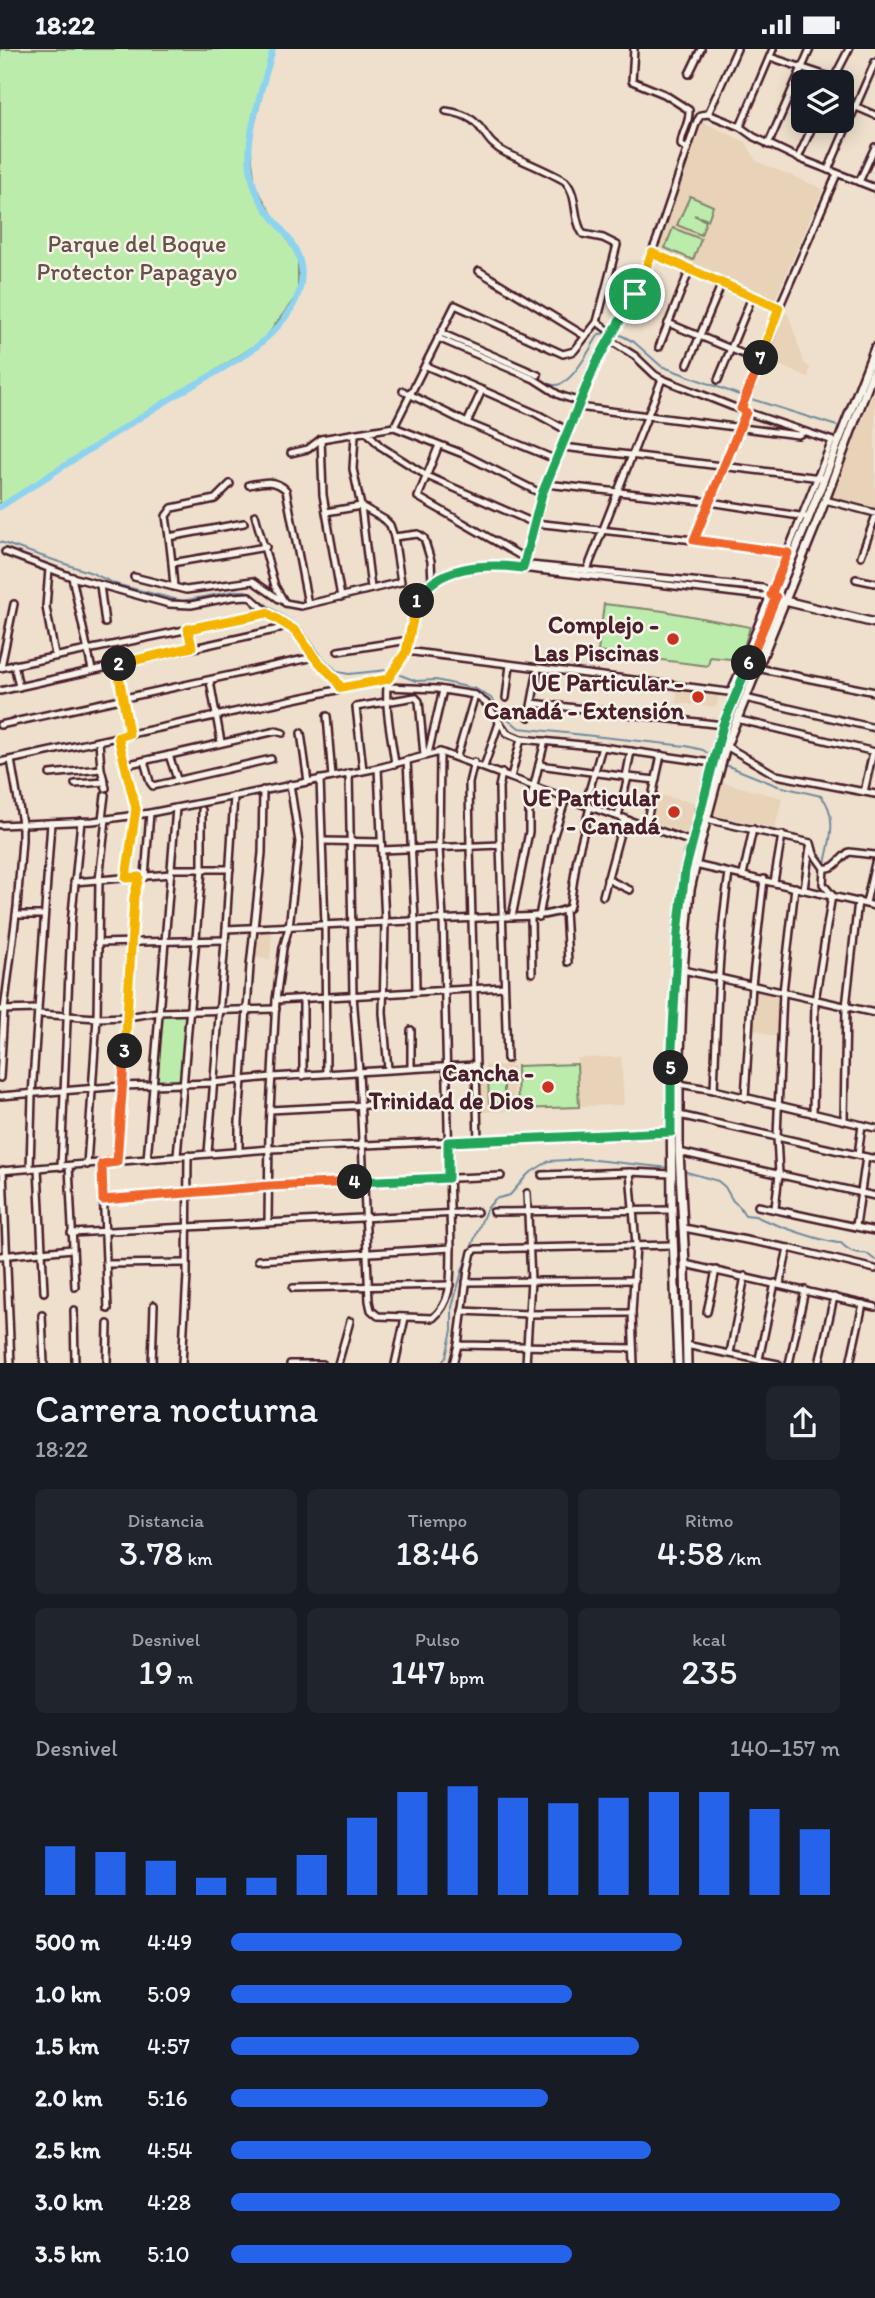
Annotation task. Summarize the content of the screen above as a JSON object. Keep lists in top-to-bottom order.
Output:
{
  "parks": ["Parque del Boque Protector Papagayo"],
  "places": [
    "Complejo - Las Piscinas",
    "UE Particular - Canadá - Extensión",
    "UE Particular - Canadá",
    "Cancha - Trinidad de Dios"
  ],
  "page": {
    "status": "18:22",
    "pins": [
      "7",
      "1",
      "6",
      "2",
      "3",
      "5",
      "4"
    ],
    "heading": ["Carrera nocturna", "18:22"],
    "stats": [
      ["Distancia", "3.78 km"],
      ["Tiempo", "18:46"],
      ["Ritmo", "4:58 /km"],
      ["Desnivel", "19 m"],
      ["Pulso", "147 bpm"],
      ["kcal", "235"]
    ],
    "chart": ["Desnivel", "140–157 m"],
    "list": [
      {
        "name": "500 m",
        "note": "4:49"
      },
      {
        "name": "1.0 km",
        "note": "5:09"
      },
      {
        "name": "1.5 km",
        "note": "4:57"
      },
      {
        "name": "2.0 km",
        "note": "5:16"
      },
      {
        "name": "2.5 km",
        "note": "4:54"
      },
      {
        "name": "3.0 km",
        "note": "4:28"
      },
      {
        "name": "3.5 km",
        "note": "5:10"
      }
    ]
  }
}
